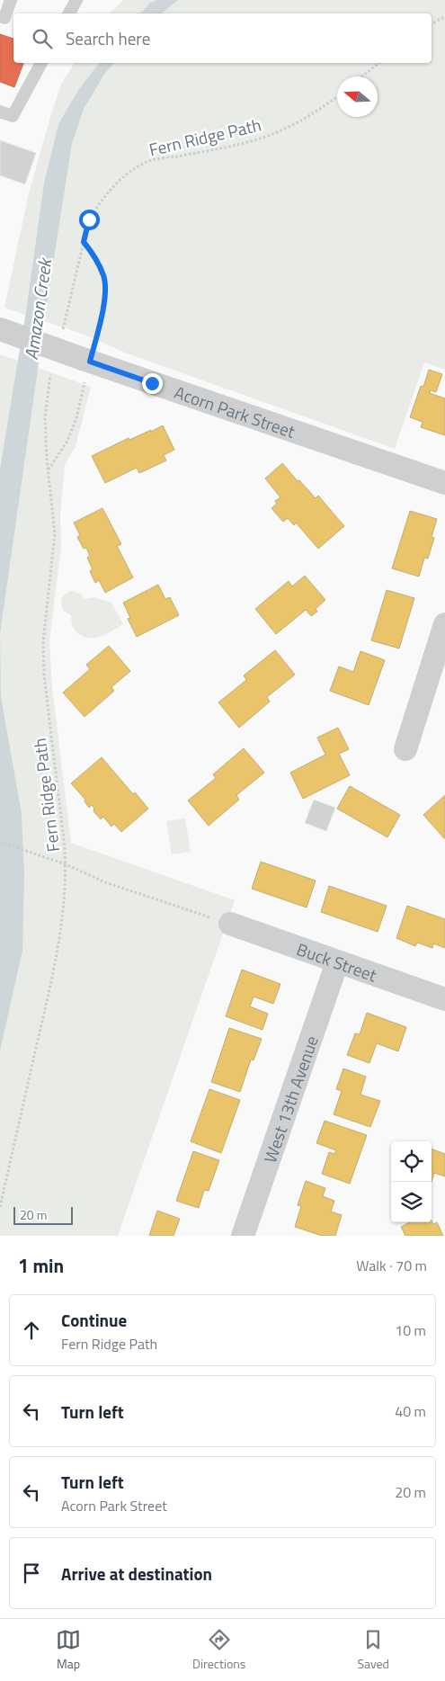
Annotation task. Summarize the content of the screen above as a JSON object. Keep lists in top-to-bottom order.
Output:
{
  "streets": {
    "street": ["Acorn Park Street", "Buck Street", "West 13th Avenue"],
    "path": ["Fern Ridge Path"]
  },
  "crossings": [
    ["Buck Street", "West 13th Avenue"]
  ],
  "water": ["Amazon Creek"],
  "scale_bar": "20 m",
  "north": "left",
  "page": {
    "search": "Search here",
    "scale": "20 m",
    "heading": ["1 min", "Walk · 70 m"],
    "list": [
      ["Continue", "Fern Ridge Path", "10 m"],
      ["Turn left", "40 m"],
      ["Turn left", "Acorn Park Street", "20 m"],
      "Arrive at destination"
    ],
    "nav": ["Map", "Directions", "Saved"]
  }
}
